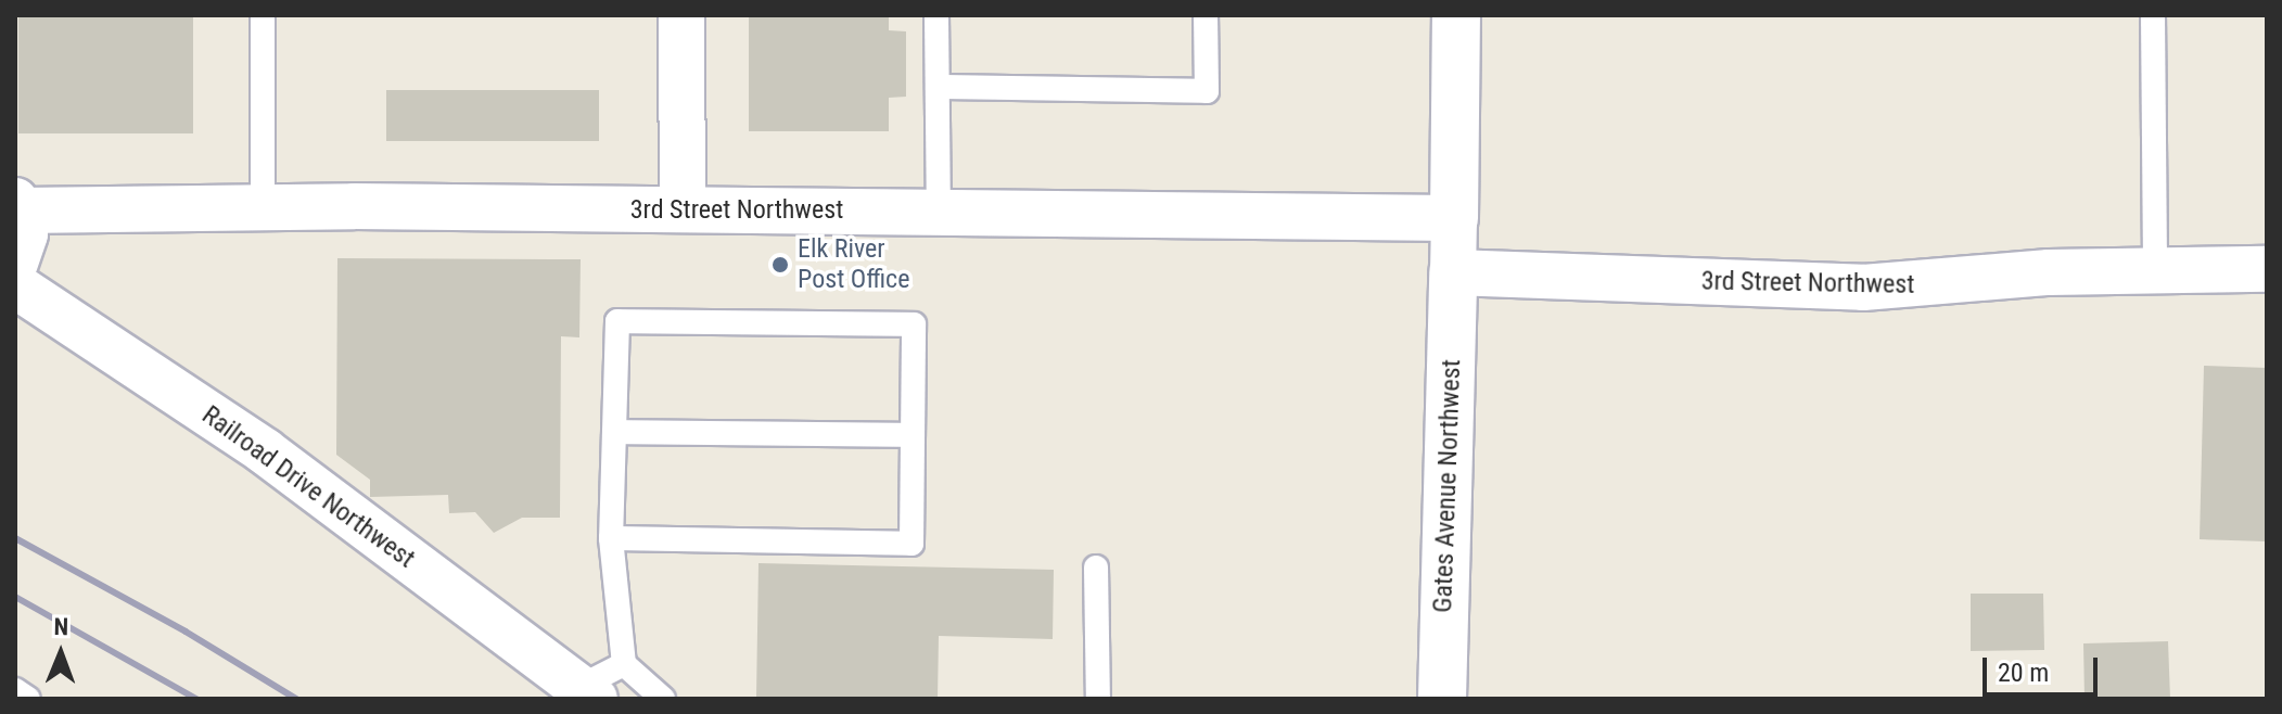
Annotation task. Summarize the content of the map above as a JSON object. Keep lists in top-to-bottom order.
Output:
{
  "streets": {
    "street": ["3rd Street Northwest", "Gates Avenue Northwest", "Railroad Drive Northwest"]
  },
  "crossings": [
    ["3rd Street Northwest", "Gates Avenue Northwest"]
  ],
  "places": ["Elk River Post Office"],
  "scale_bar": "20 m",
  "north": "top"
}
